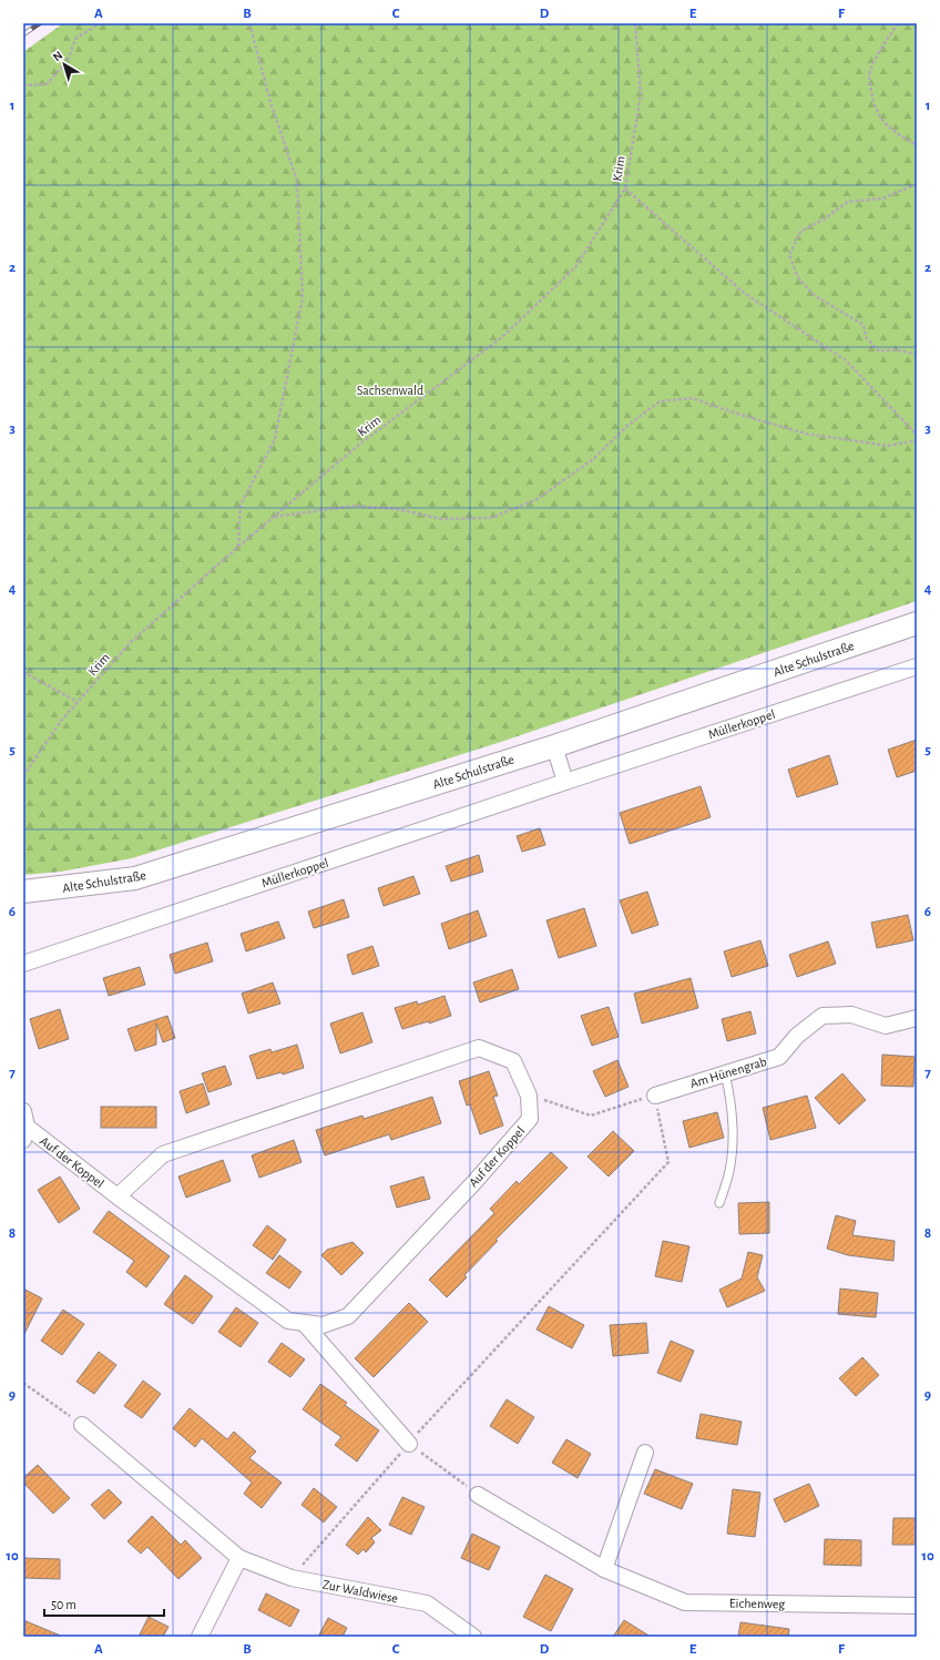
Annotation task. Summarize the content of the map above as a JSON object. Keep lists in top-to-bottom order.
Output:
{
  "streets": {
    "main road": ["Alte Schulstraße"],
    "street": [
      "Müllerkoppel",
      "Am Hünengrab",
      "Auf der Koppel",
      "Zur Waldwiese",
      "Eichenweg"
    ],
    "path": ["Krim"]
  },
  "parks": ["Sachsenwald"],
  "scale_bar": "50 m",
  "north": "top left",
  "grid": {
    "columns": [
      "A",
      "B",
      "C",
      "D",
      "E",
      "F"
    ],
    "rows": [
      "1",
      "2",
      "3",
      "4",
      "5",
      "6",
      "7",
      "8",
      "9",
      "10"
    ]
  }
}
